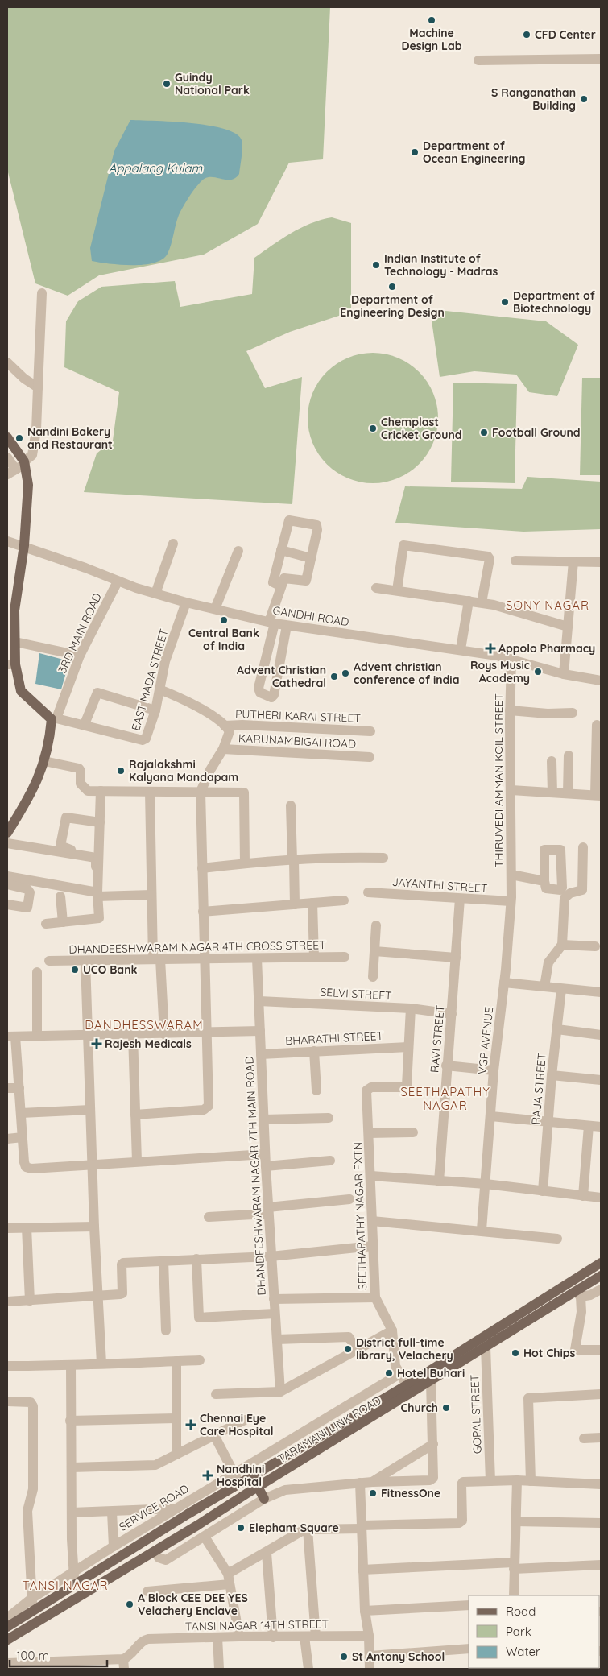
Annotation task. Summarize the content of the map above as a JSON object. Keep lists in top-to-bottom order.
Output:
{
  "streets": {
    "main road": ["TARAMANI LINK ROAD"],
    "street": [
      "GANDHI ROAD",
      "3RD MAIN ROAD",
      "EAST MADA STREET",
      "PUTHERI KARAI STREET",
      "KARUNAMBIGAI ROAD",
      "THIRUVEDI AMMAN KOIL STREET",
      "JAYANTHI STREET",
      "DHANDEESHWARAM NAGAR 4TH CROSS STREET",
      "SELVI STREET",
      "BHARATHI STREET",
      "RAVI STREET",
      "VGP AVENUE",
      "RAJA STREET",
      "DHANDEESHWARAM NAGAR 7TH MAIN ROAD",
      "SEETHAPATHY NAGAR EXTN",
      "GOPAL STREET",
      "SERVICE ROAD",
      "TANSI NAGAR 14TH STREET"
    ]
  },
  "crossings": [
    ["GANDHI ROAD", "3RD MAIN ROAD"],
    ["GANDHI ROAD", "EAST MADA STREET"],
    ["GANDHI ROAD", "THIRUVEDI AMMAN KOIL STREET"],
    ["THIRUVEDI AMMAN KOIL STREET", "JAYANTHI STREET"],
    ["THIRUVEDI AMMAN KOIL STREET", "VGP AVENUE"],
    ["JAYANTHI STREET", "RAVI STREET"],
    ["JAYANTHI STREET", "VGP AVENUE"],
    ["DHANDEESHWARAM NAGAR 4TH CROSS STREET", "DHANDEESHWARAM NAGAR 7TH MAIN ROAD"],
    ["SELVI STREET", "RAVI STREET"],
    ["SELVI STREET", "DHANDEESHWARAM NAGAR 7TH MAIN ROAD"],
    ["BHARATHI STREET", "DHANDEESHWARAM NAGAR 7TH MAIN ROAD"],
    ["BHARATHI STREET", "SEETHAPATHY NAGAR EXTN"],
    ["SEETHAPATHY NAGAR EXTN", "TARAMANI LINK ROAD"],
    ["SEETHAPATHY NAGAR EXTN", "SERVICE ROAD"],
    ["GOPAL STREET", "TARAMANI LINK ROAD"]
  ],
  "districts": [
    "SONY NAGAR",
    "DANDHESSWARAM",
    "SEETHAPATHY NAGAR",
    "TANSI NAGAR"
  ],
  "water": ["Appalang Kulam"],
  "places": {
    "other": [
      "Machine Design Lab",
      "CFD Center",
      "Guindy National Park",
      "S Ranganathan Building",
      "Department of Ocean Engineering",
      "Indian Institute of Technology - Madras",
      "Department of Engineering Design",
      "Department of Biotechnology",
      "Chemplast Cricket Ground",
      "Football Ground",
      "Nandini Bakery and Restaurant",
      "Central Bank of India",
      "Roys Music Academy",
      "Advent christian conference of india",
      "Advent Christian Cathedral",
      "Rajalakshmi Kalyana Mandapam",
      "UCO Bank",
      "District full-time library, Velachery",
      "Hot Chips",
      "Hotel Buhari",
      "Church",
      "FitnessOne",
      "Elephant Square",
      "A Block CEE DEE YES Velachery Enclave",
      "St Antony School"
    ],
    "health": [
      "Appolo Pharmacy",
      "Rajesh Medicals",
      "Chennai Eye Care Hospital",
      "Nandhini Hospital"
    ]
  },
  "legend": ["Road", "Park", "Water"],
  "scale_bar": "100 m"
}
